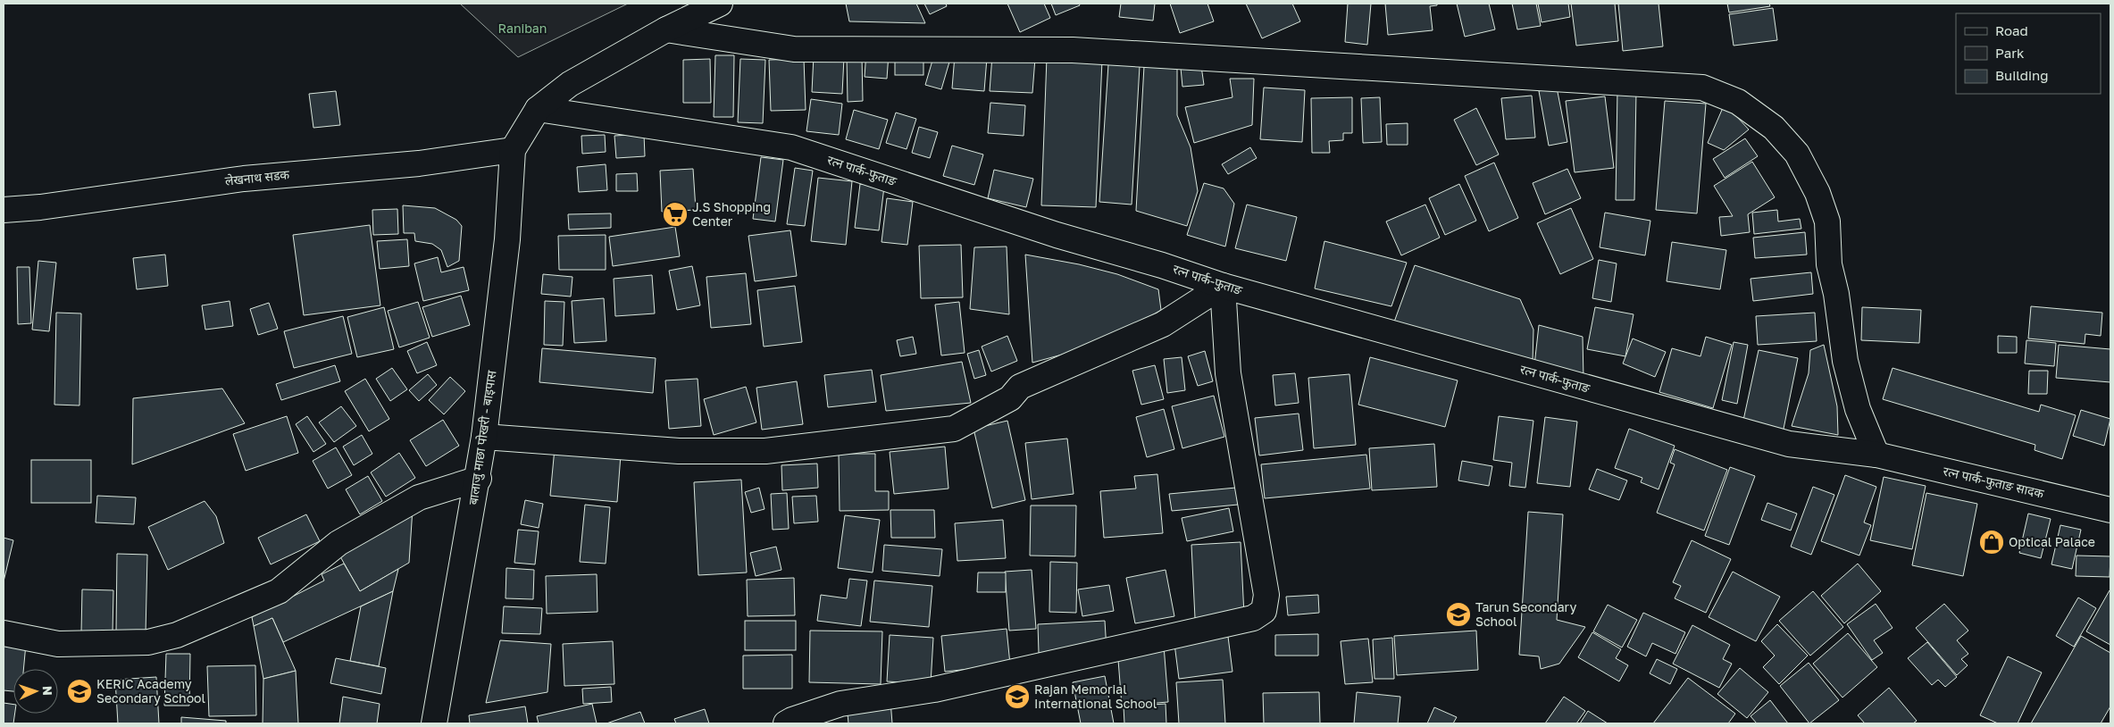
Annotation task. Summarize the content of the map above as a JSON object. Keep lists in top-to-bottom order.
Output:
{
  "streets": {
    "street": [
      "रत्न पार्क-फुताङ",
      "लेखनाथ सडक",
      "बालाजु माछा पोखरी - बाइपास",
      "रत्न पार्क-फुताङ सादक"
    ]
  },
  "crossings": [
    ["रत्न पार्क-फुताङ", "रत्न पार्क-फुताङ सादक"],
    ["लेखनाथ सडक", "बालाजु माछा पोखरी - बाइपास"]
  ],
  "parks": ["Raniban"],
  "places": {
    "supermarket": ["J.S Shopping Center"],
    "shop": ["Optical Palace"],
    "school or university": ["Tarun Secondary School", "KERIC Academy Secondary School", "Rajan Memorial International School"]
  },
  "legend": ["Road", "Park", "Building"],
  "north": "right"
}
